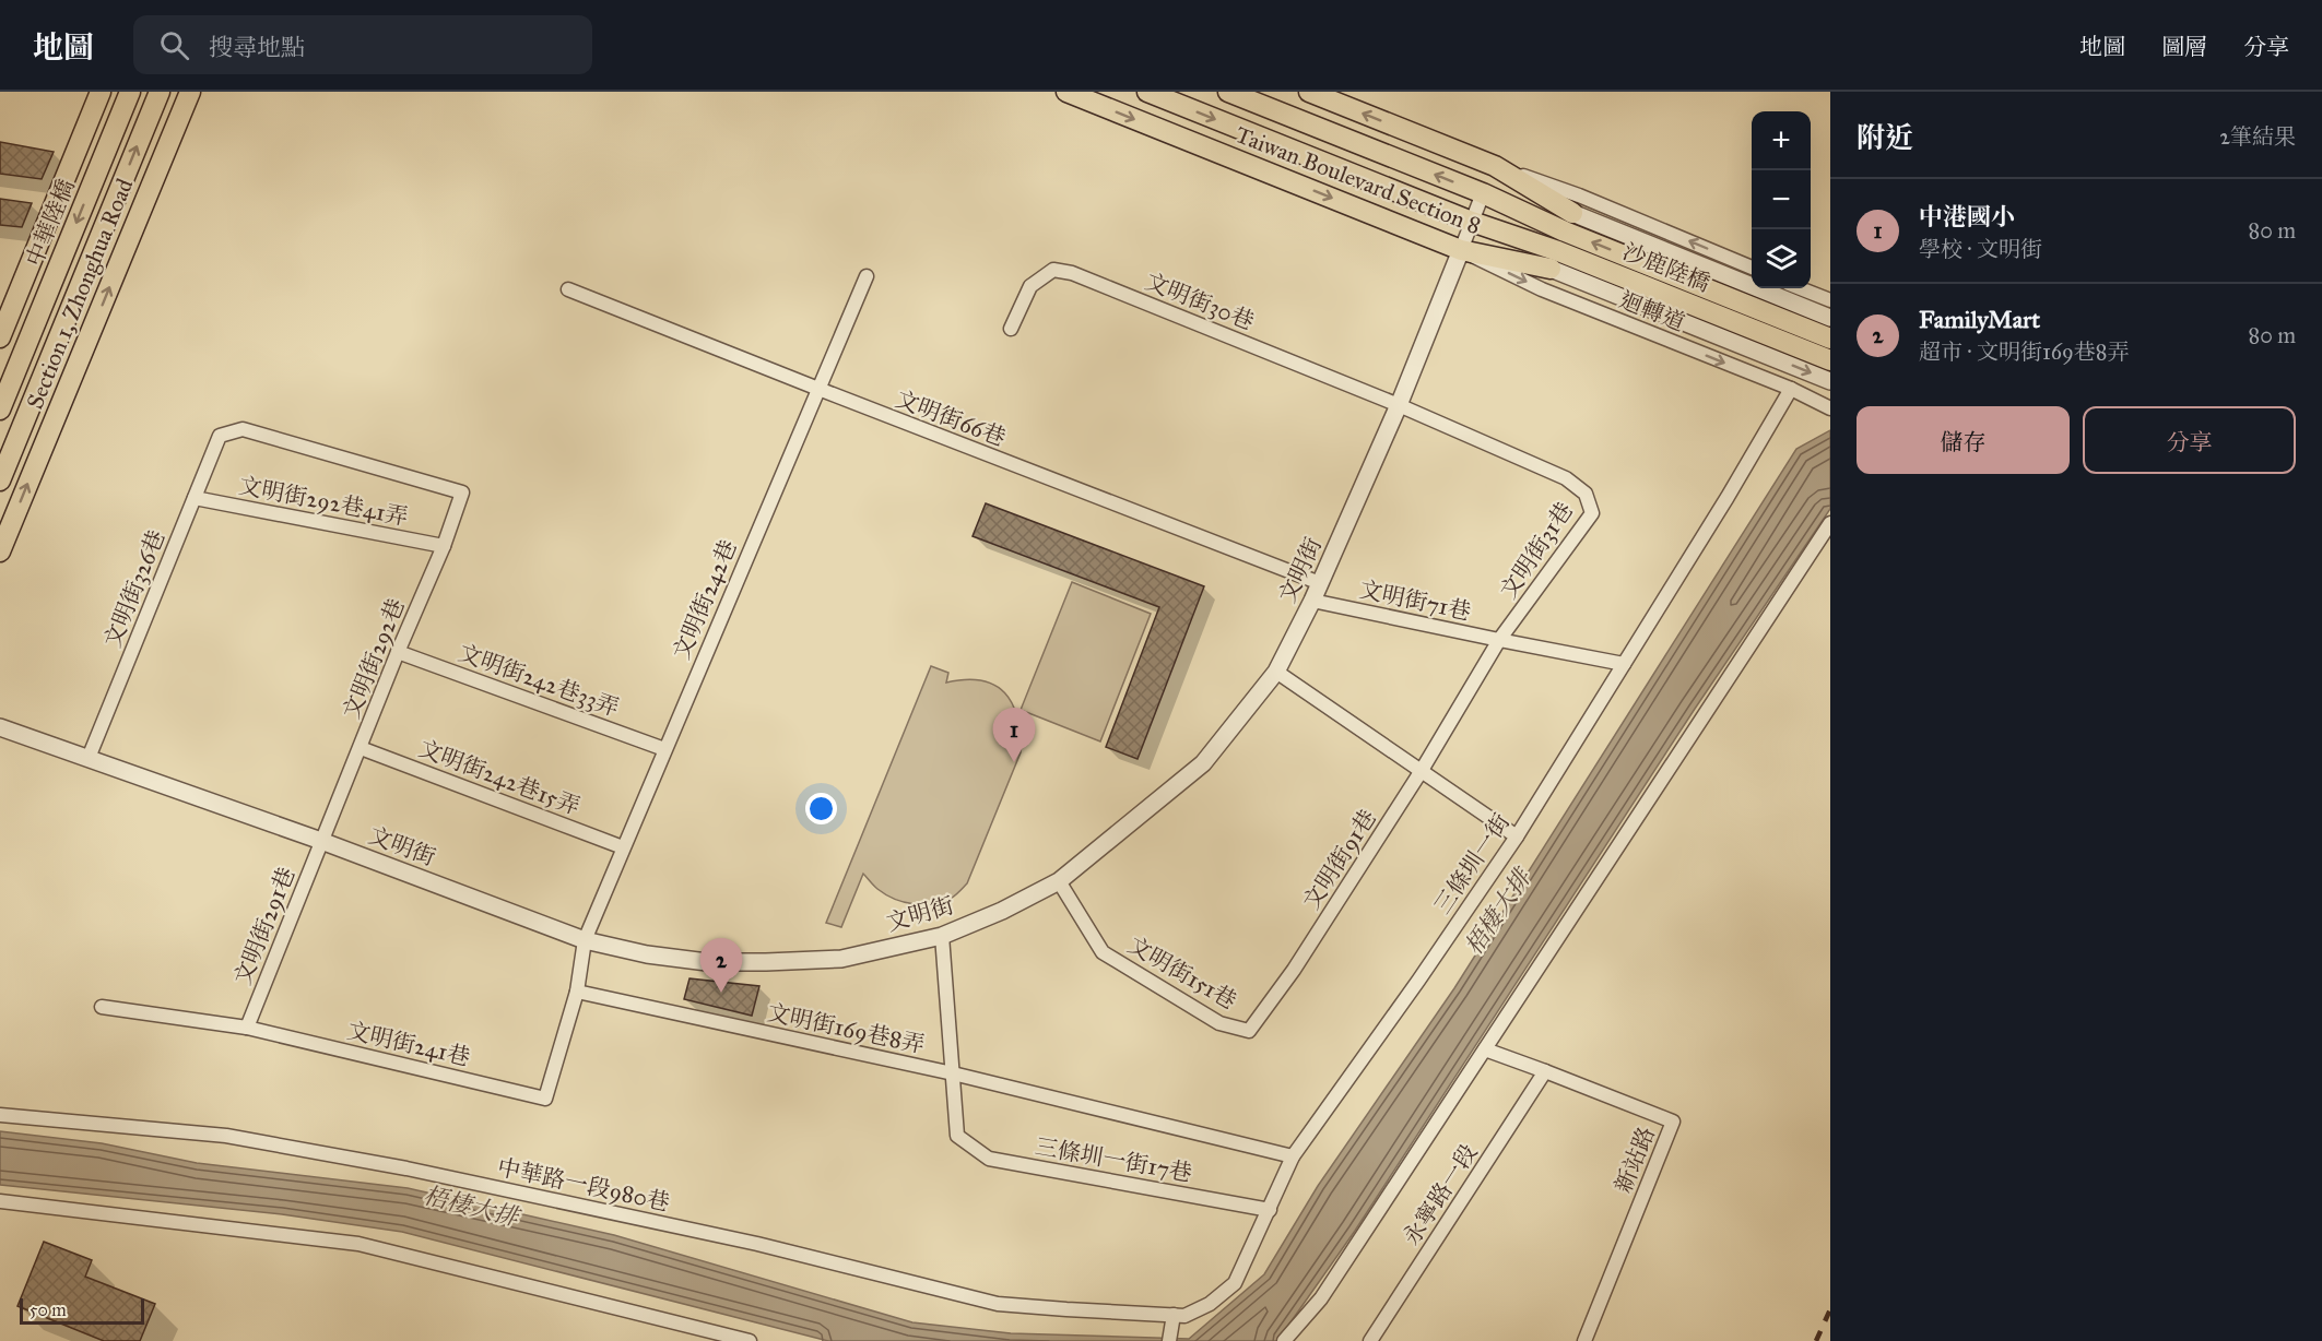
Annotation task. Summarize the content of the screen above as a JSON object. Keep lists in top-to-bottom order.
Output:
{
  "streets": {
    "main road": [
      "Taiwan Boulevard Section 8",
      "中華陸橋",
      "沙鹿陸橋",
      "Section 1, Zhonghua Road"
    ],
    "street": [
      "文明街30巷",
      "迴轉道",
      "文明街66巷",
      "文明街292巷41弄",
      "文明街31巷",
      "文明街",
      "文明街326巷",
      "文明街242巷",
      "文明街71巷",
      "文明街292巷",
      "文明街242巷33弄",
      "文明街242巷15弄",
      "文明街91巷",
      "三條圳一街",
      "文明街291巷",
      "文明街151巷",
      "文明街169巷8弄",
      "文明街241巷",
      "三條圳一街17巷",
      "新站路",
      "中華路一段980巷",
      "永寧路一段"
    ]
  },
  "crossings": [
    ["Taiwan Boulevard Section 8", "沙鹿陸橋"],
    ["Taiwan Boulevard Section 8", "迴轉道"],
    ["Taiwan Boulevard Section 8", "文明街"],
    ["文明街30巷", "文明街31巷"],
    ["文明街30巷", "文明街"],
    ["迴轉道", "文明街"],
    ["迴轉道", "三條圳一街"],
    ["文明街66巷", "文明街"],
    ["文明街66巷", "文明街242巷"],
    ["文明街292巷41弄", "文明街326巷"],
    ["文明街292巷41弄", "文明街292巷"],
    ["文明街31巷", "文明街"],
    ["文明街31巷", "文明街71巷"],
    ["文明街31巷", "文明街91巷"],
    ["文明街", "文明街326巷"],
    ["文明街", "文明街242巷"],
    ["文明街", "文明街71巷"],
    ["文明街", "文明街292巷"],
    ["文明街", "文明街291巷"],
    ["文明街", "文明街151巷"],
    ["文明街", "文明街241巷"],
    ["文明街326巷", "文明街292巷"],
    ["文明街242巷", "文明街242巷33弄"],
    ["文明街242巷", "文明街242巷15弄"],
    ["文明街242巷", "文明街241巷"],
    ["文明街71巷", "三條圳一街"],
    ["文明街292巷", "文明街242巷33弄"],
    ["文明街292巷", "文明街242巷15弄"],
    ["文明街292巷", "文明街291巷"],
    ["文明街91巷", "文明街151巷"],
    ["三條圳一街", "文明街169巷8弄"],
    ["三條圳一街", "三條圳一街17巷"],
    ["三條圳一街", "中華路一段980巷"],
    ["文明街291巷", "文明街241巷"],
    ["文明街169巷8弄", "文明街241巷"],
    ["文明街169巷8弄", "三條圳一街17巷"],
    ["新站路", "永寧路一段"]
  ],
  "water": ["梧棲大排"],
  "scale_bar": "50 m",
  "page": {
    "header": "地圖",
    "search": "搜尋地點",
    "nav": ["地圖", "圖層", "分享"],
    "heading": ["附近", "2筆結果"],
    "map_buttons": ["+", "−"],
    "list": [
      {
        "mark": "1",
        "name": "中港國小",
        "note": "學校 · 文明街",
        "value": "80 m"
      },
      {
        "mark": "2",
        "name": "FamilyMart",
        "note": "超市 · 文明街169巷8弄",
        "value": "80 m"
      }
    ],
    "buttons": ["儲存", "分享"],
    "pins": ["1", "2"],
    "scale": "50 m"
  }
}
